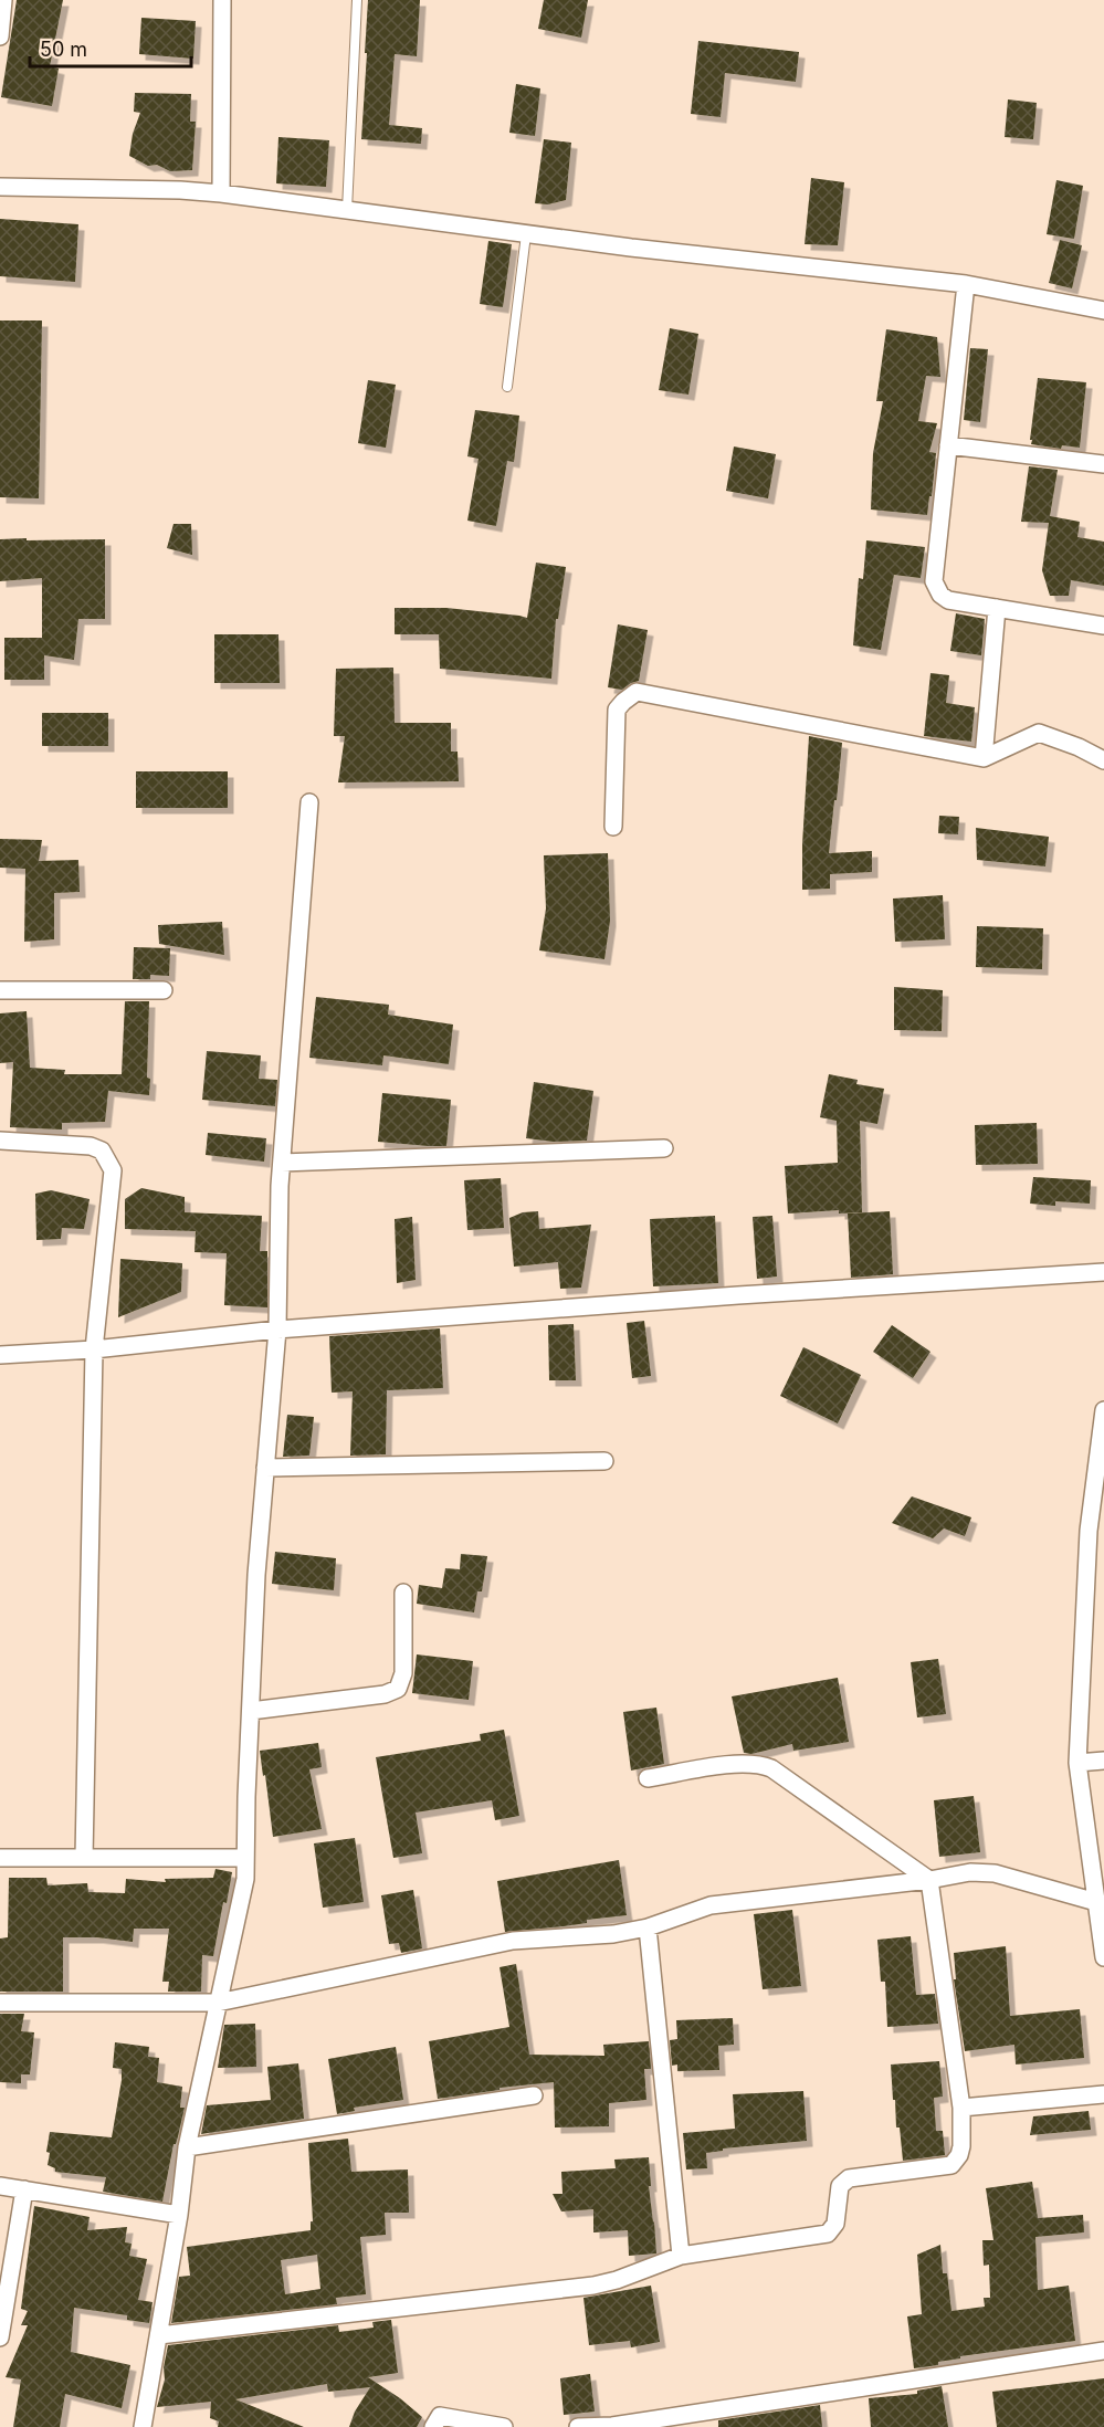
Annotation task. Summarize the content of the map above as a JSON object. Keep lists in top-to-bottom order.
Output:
{
  "scale_bar": "50 m"
}
